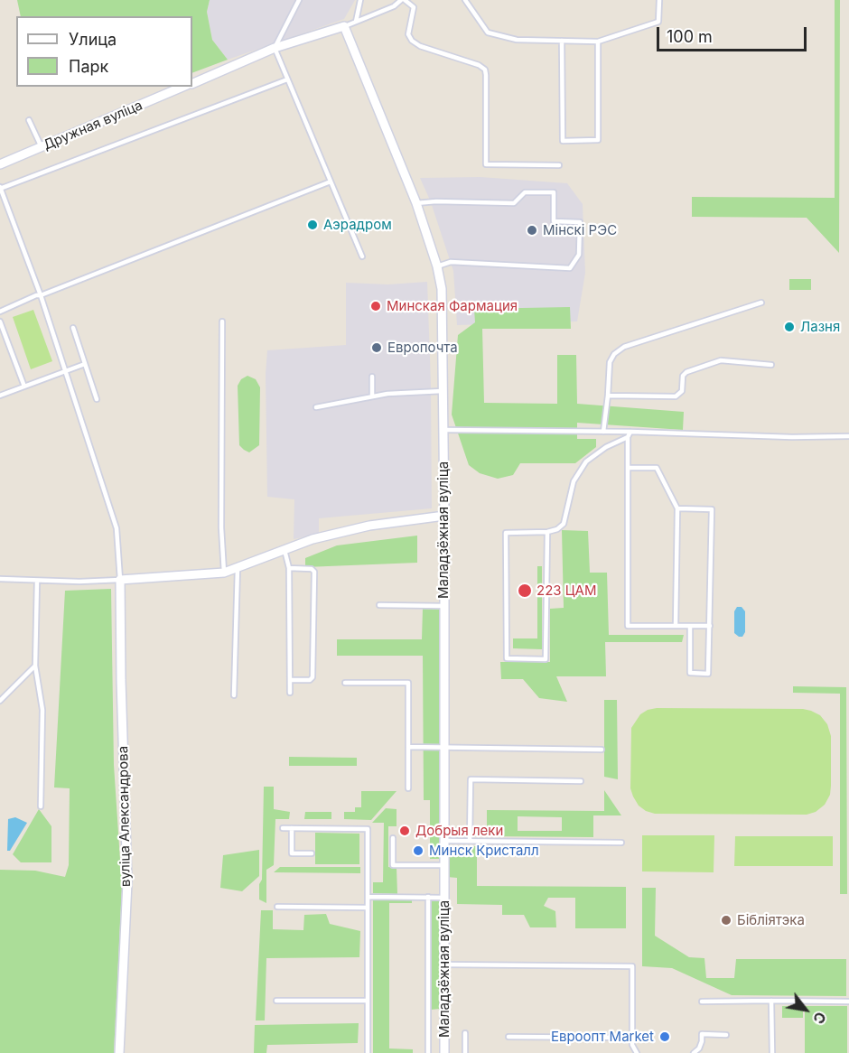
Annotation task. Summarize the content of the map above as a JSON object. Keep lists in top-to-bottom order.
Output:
{
  "streets": {
    "street": ["Дружная вуліца", "Маладзёжная вуліца", "вуліца Александрова"]
  },
  "places": [
    "Аэрадром",
    "Мінскі РЭС",
    "Минская Фармация",
    "Лазня",
    "Европочта",
    "223 ЦAM",
    "Добрыя леки",
    "Минск Кристалл",
    "Бібліятэка",
    "Евроопт Market"
  ],
  "legend": ["Улица", "Парк"],
  "scale_bar": "100 m",
  "north": "bottom right"
}
